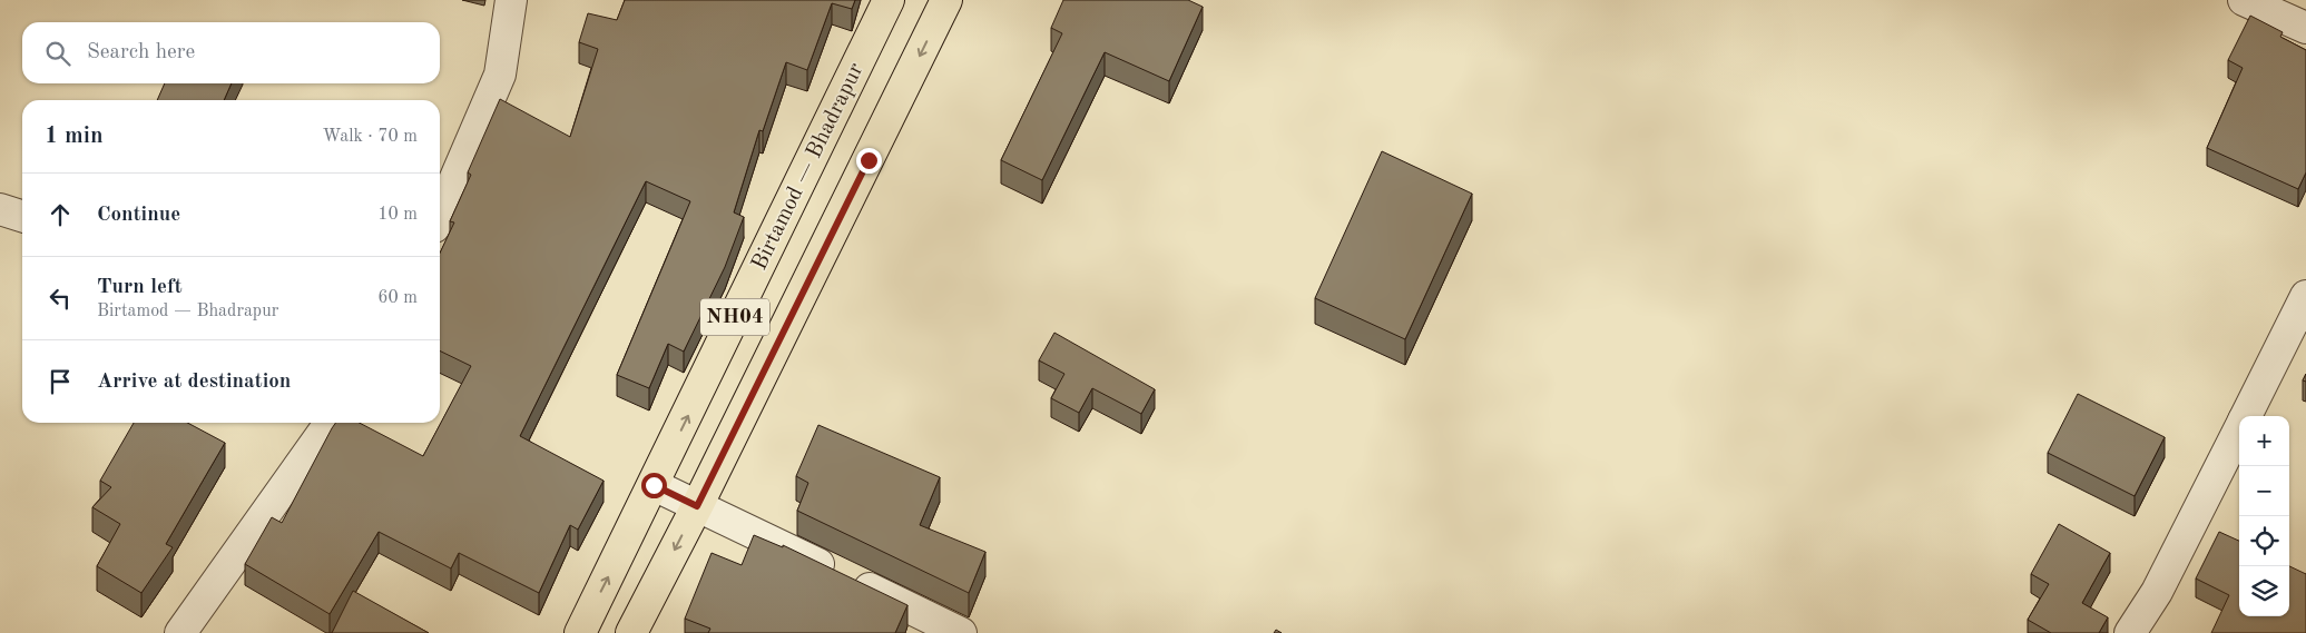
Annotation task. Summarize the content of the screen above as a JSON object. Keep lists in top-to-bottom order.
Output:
{
  "streets": {
    "main road": ["Birtamod — Bhadrapur", "NH04"]
  },
  "page": {
    "search": "Search here",
    "heading": ["1 min", "Walk · 70 m"],
    "list": [
      ["Continue", "10 m"],
      ["Turn left", "Birtamod — Bhadrapur", "60 m"],
      "Arrive at destination"
    ],
    "map_buttons": ["+", "−"]
  }
}
